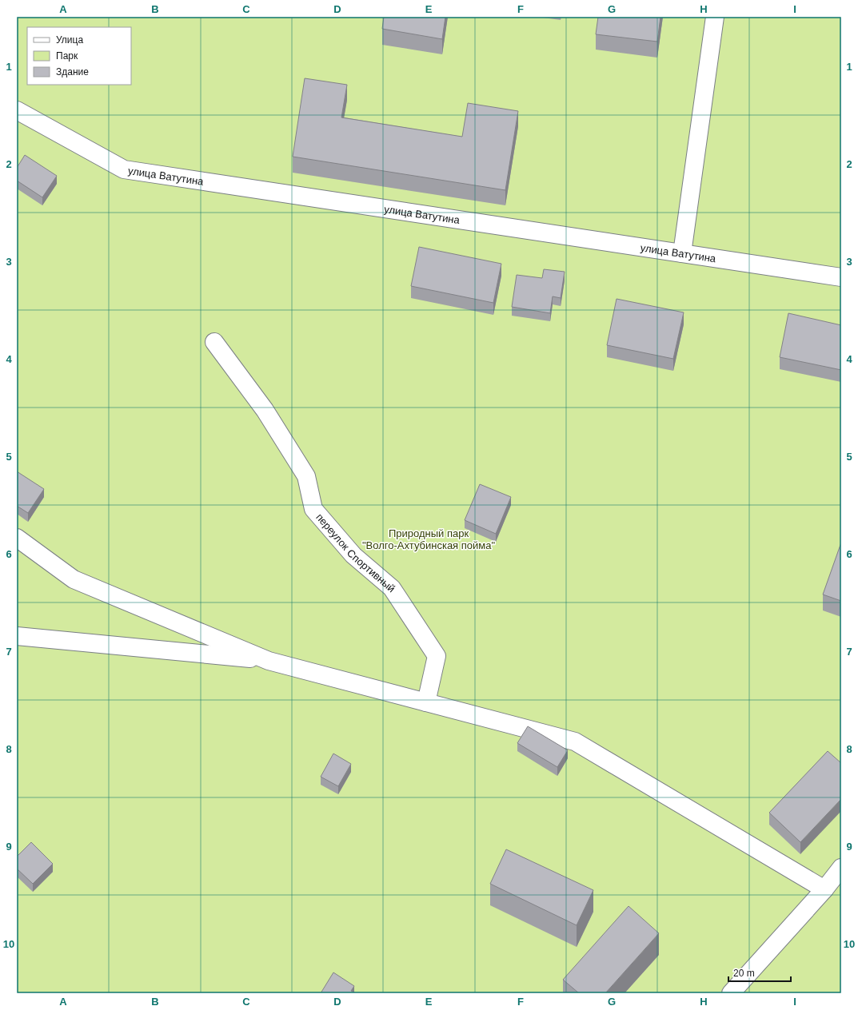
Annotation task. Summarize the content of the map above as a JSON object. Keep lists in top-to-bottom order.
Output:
{
  "streets": {
    "street": ["улица Ватутина", "переулок Спортивный"]
  },
  "parks": ["Природный парк \"Волго-Ахтубинская пойма\""],
  "legend": ["Улица", "Парк", "Здание"],
  "scale_bar": "20 m",
  "grid": {
    "columns": [
      "A",
      "B",
      "C",
      "D",
      "E",
      "F",
      "G",
      "H",
      "I"
    ],
    "rows": [
      "1",
      "2",
      "3",
      "4",
      "5",
      "6",
      "7",
      "8",
      "9",
      "10"
    ]
  }
}
